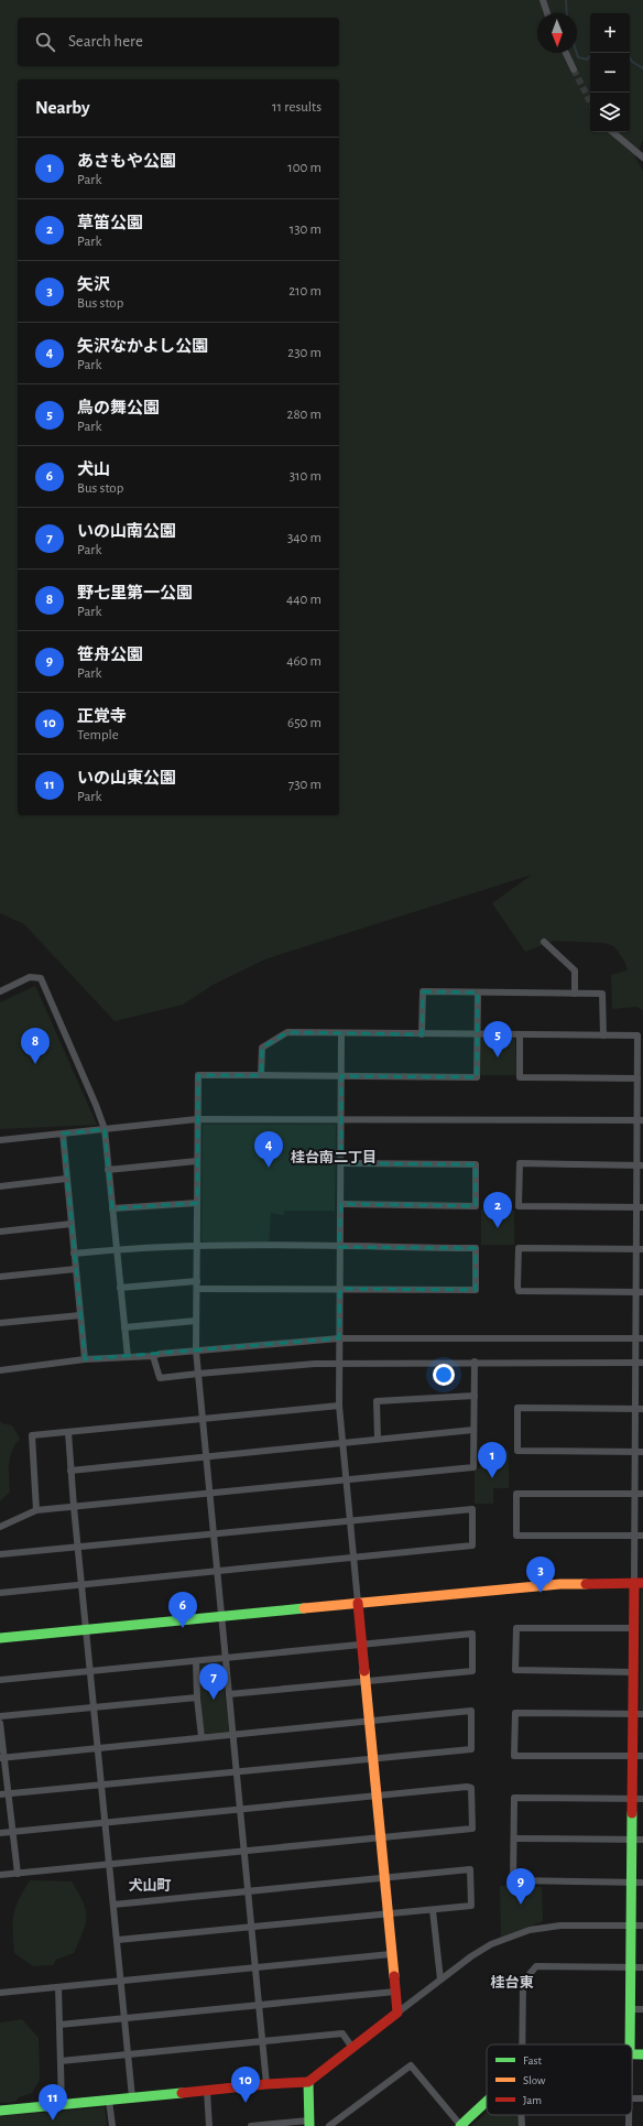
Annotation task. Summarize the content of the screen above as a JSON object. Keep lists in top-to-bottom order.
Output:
{
  "districts": ["桂台南二丁目", "犬山町", "桂台東"],
  "legend": ["Fast", "Slow", "Jam"],
  "north": "bottom",
  "page": {
    "map_buttons": ["+", "−"],
    "search": "Search here",
    "heading": ["Nearby", "11 results"],
    "list": [
      {
        "mark": "1",
        "name": "あさもや公園",
        "note": "Park",
        "value": "100 m"
      },
      {
        "mark": "2",
        "name": "草笛公園",
        "note": "Park",
        "value": "130 m"
      },
      {
        "mark": "3",
        "name": "矢沢",
        "note": "Bus stop",
        "value": "210 m"
      },
      {
        "mark": "4",
        "name": "矢沢なかよし公園",
        "note": "Park",
        "value": "230 m"
      },
      {
        "mark": "5",
        "name": "鳥の舞公園",
        "note": "Park",
        "value": "280 m"
      },
      {
        "mark": "6",
        "name": "犬山",
        "note": "Bus stop",
        "value": "310 m"
      },
      {
        "mark": "7",
        "name": "いの山南公園",
        "note": "Park",
        "value": "340 m"
      },
      {
        "mark": "8",
        "name": "野七里第一公園",
        "note": "Park",
        "value": "440 m"
      },
      {
        "mark": "9",
        "name": "笹舟公園",
        "note": "Park",
        "value": "460 m"
      },
      {
        "mark": "10",
        "name": "正覚寺",
        "note": "Temple",
        "value": "650 m"
      },
      {
        "mark": "11",
        "name": "いの山東公園",
        "note": "Park",
        "value": "730 m"
      }
    ],
    "pins": [
      "5",
      "8",
      "4",
      "2",
      "1",
      "3",
      "6",
      "7",
      "9",
      "10",
      "11"
    ]
  }
}
